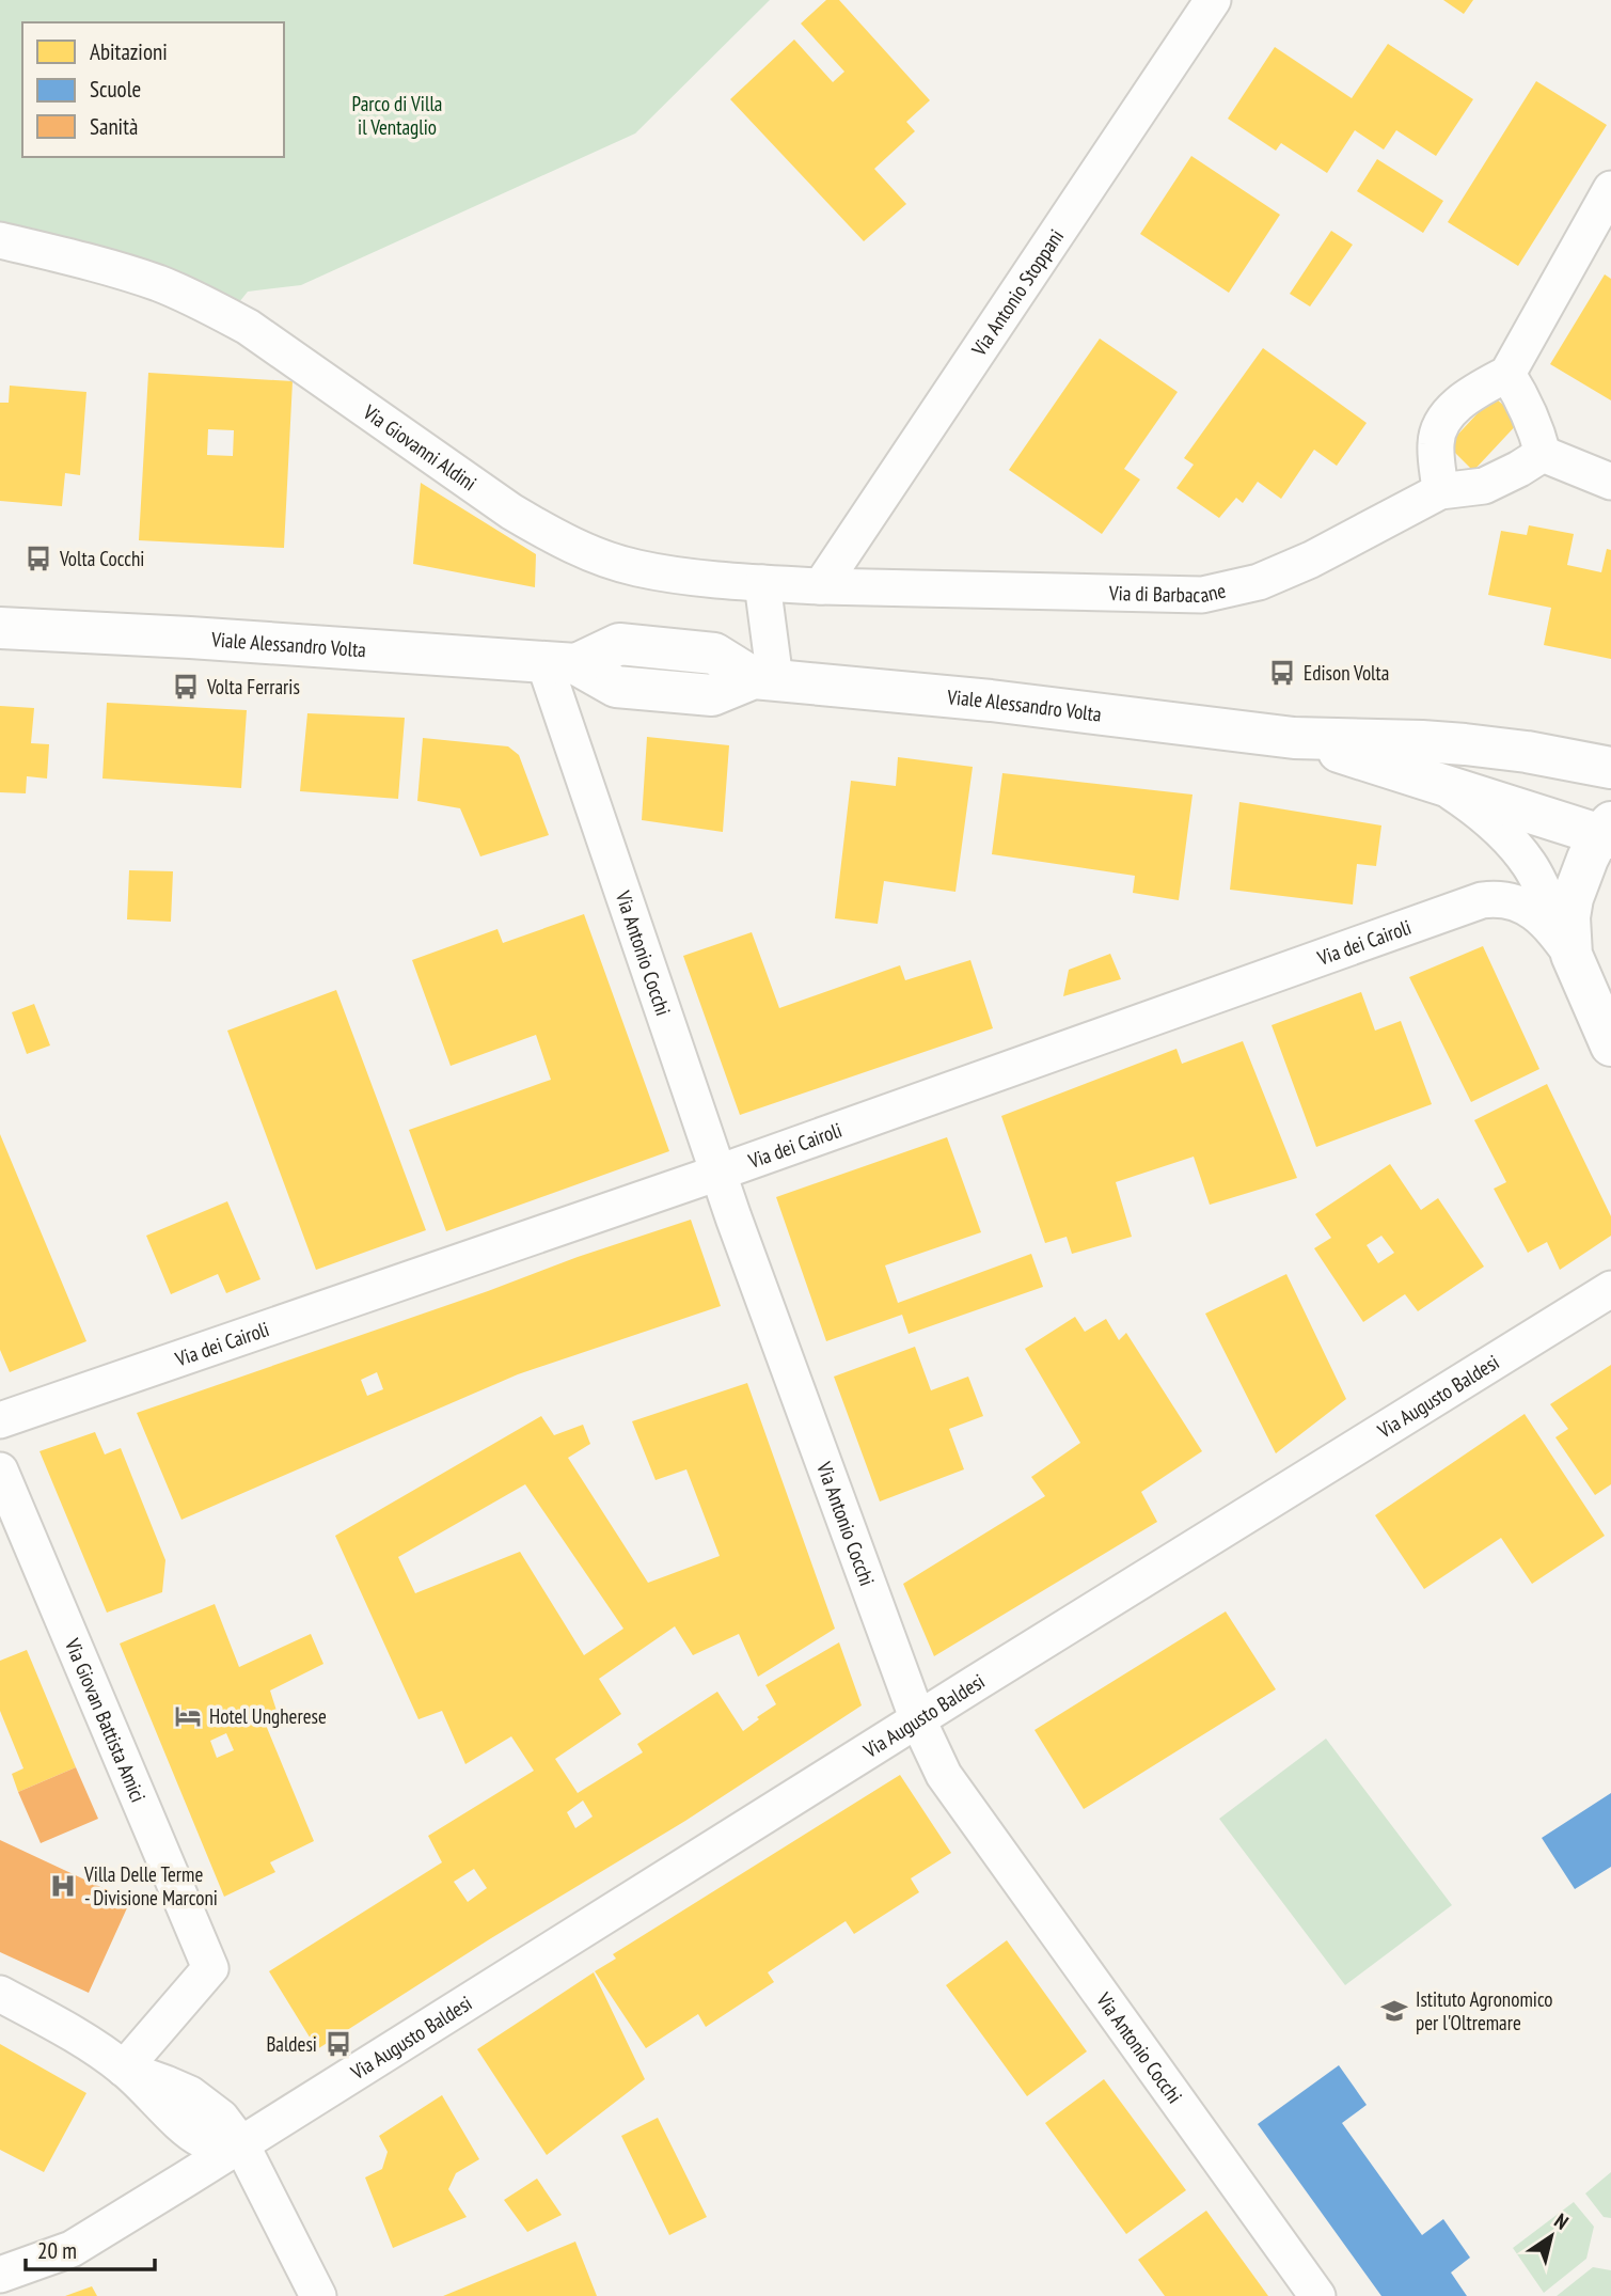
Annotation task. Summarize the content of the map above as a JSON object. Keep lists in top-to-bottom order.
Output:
{
  "streets": {
    "main road": ["Viale Alessandro Volta"],
    "street": [
      "Via Antonio Stoppani",
      "Via Giovanni Aldini",
      "Via di Barbacane",
      "Via dei Cairoli",
      "Via Antonio Cocchi",
      "Via Augusto Baldesi",
      "Via Giovan Battista Amici"
    ]
  },
  "crossings": [
    ["Via Antonio Stoppani", "Via di Barbacane"],
    ["Via Giovanni Aldini", "Via di Barbacane"],
    ["Viale Alessandro Volta", "Via Antonio Cocchi"],
    ["Via dei Cairoli", "Via Antonio Cocchi"],
    ["Via Antonio Cocchi", "Via Augusto Baldesi"]
  ],
  "parks": ["Parco di Villa il Ventaglio"],
  "places": {
    "bus stop": [
      "Volta Cocchi",
      "Edison Volta",
      "Volta Ferraris",
      "Baldesi"
    ],
    "hotel": ["Hotel Ungherese"],
    "hospital": ["Villa Delle Terme - Divisione Marconi"],
    "school or university": ["Istituto Agronomico per l'Oltremare"]
  },
  "legend": ["Abitazioni", "Scuole", "Sanità"],
  "scale_bar": "20 m",
  "north": "top right"
}
